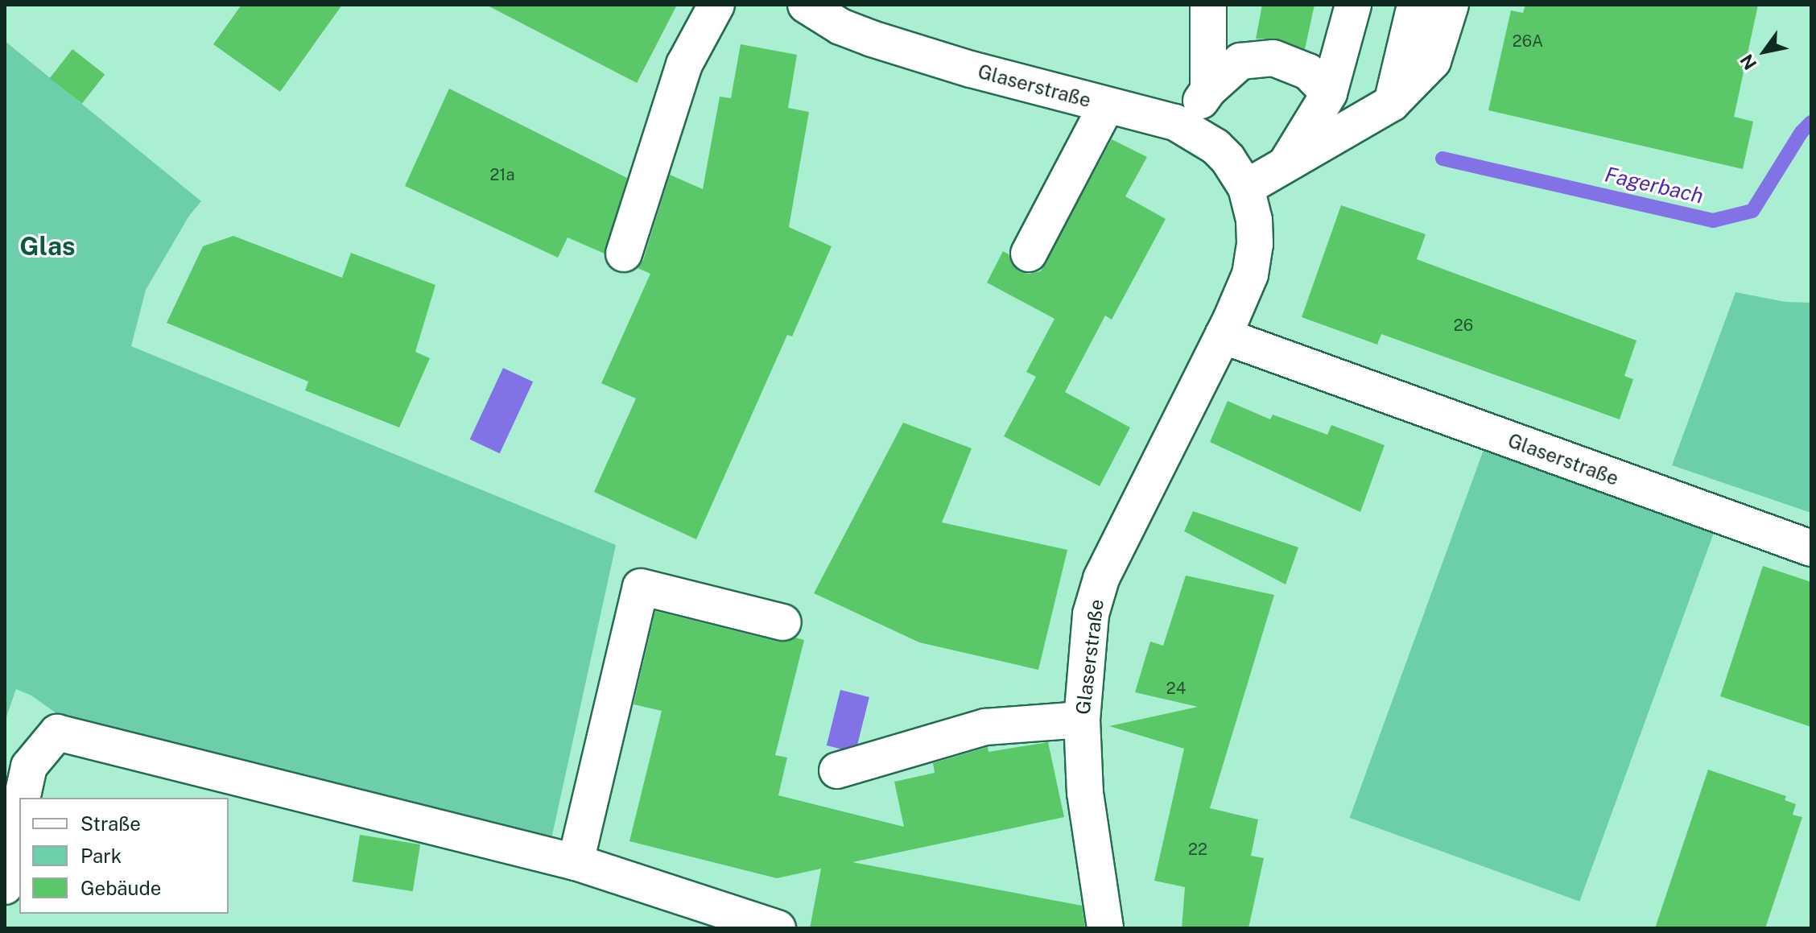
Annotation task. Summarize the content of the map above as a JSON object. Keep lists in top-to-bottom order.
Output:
{
  "streets": {
    "street": ["Glaserstraße"]
  },
  "districts": ["Glas"],
  "water": ["Fagerbach"],
  "house_numbers": [
    "26A",
    "21a",
    "26",
    "24",
    "22"
  ],
  "legend": ["Straße", "Park", "Gebäude"],
  "north": "bottom left"
}
